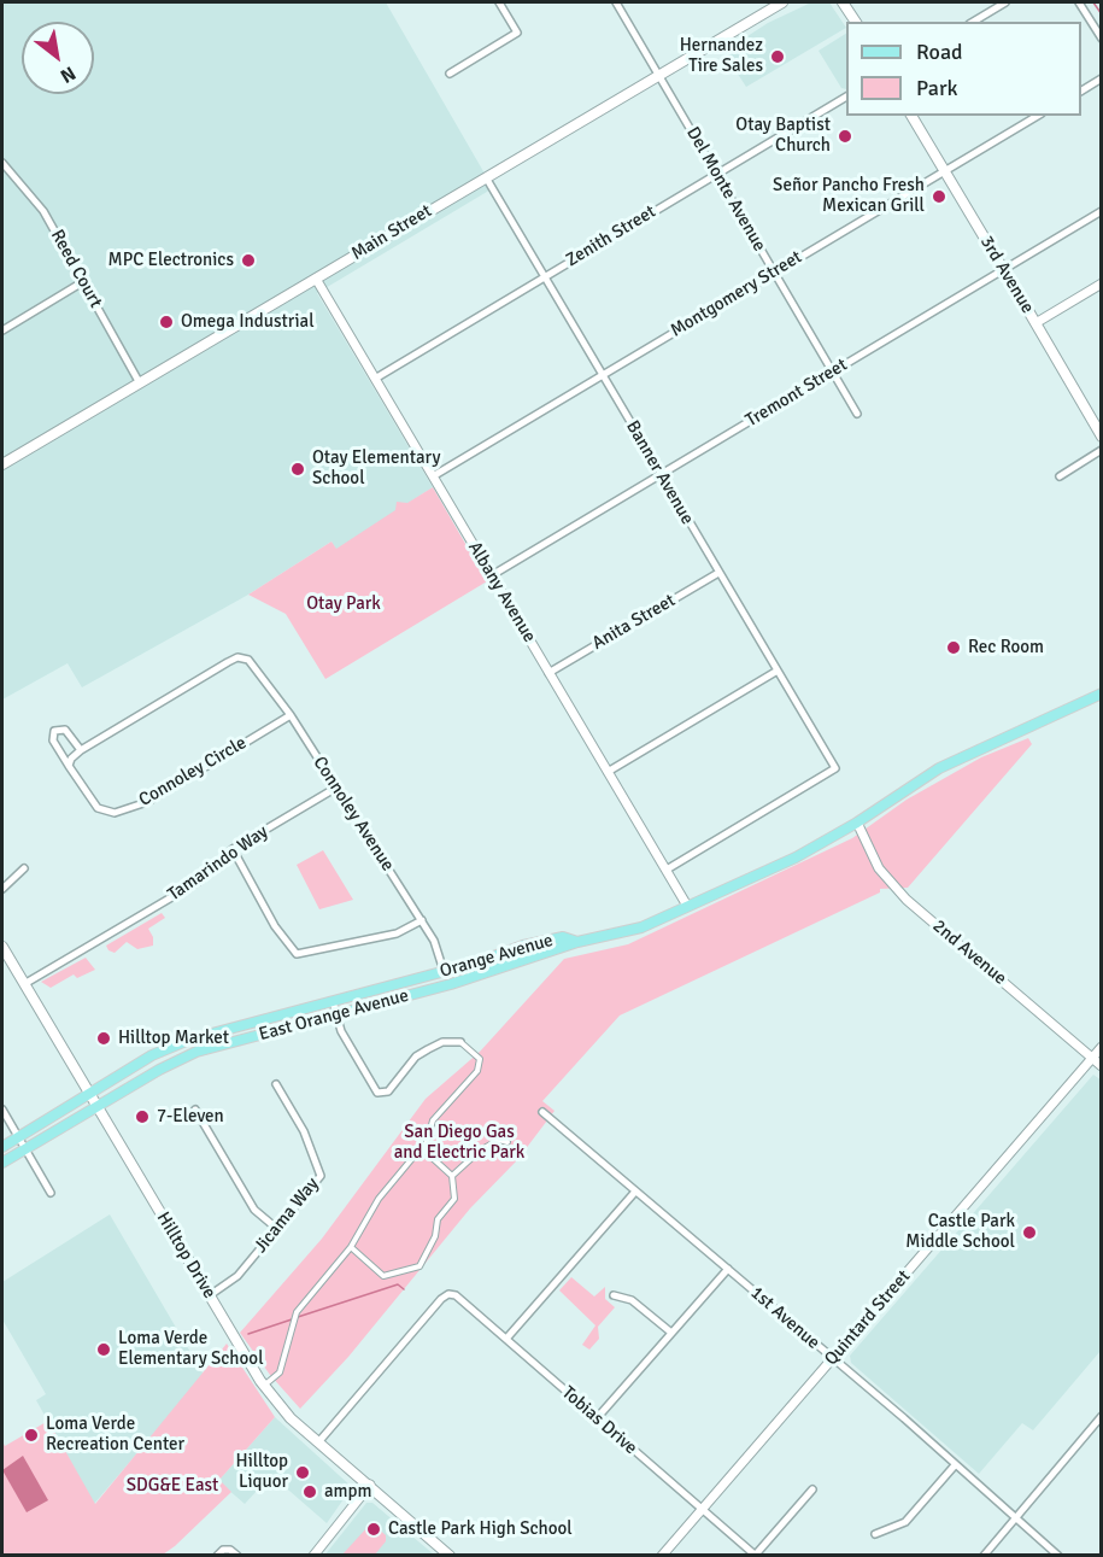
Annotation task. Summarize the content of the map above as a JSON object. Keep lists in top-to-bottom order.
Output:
{
  "streets": {
    "main road": [
      "Main Street",
      "3rd Avenue",
      "Orange Avenue",
      "East Orange Avenue",
      "Hilltop Drive"
    ],
    "street": [
      "Del Monte Avenue",
      "Zenith Street",
      "Reed Court",
      "Montgomery Street",
      "Tremont Street",
      "Banner Avenue",
      "Albany Avenue",
      "Anita Street",
      "Connoley Circle",
      "Connoley Avenue",
      "Tamarindo Way",
      "2nd Avenue",
      "Jicama Way",
      "1st Avenue",
      "Quintard Street",
      "Tobias Drive"
    ]
  },
  "crossings": [
    ["Del Monte Avenue", "Main Street"],
    ["Del Monte Avenue", "Zenith Street"],
    ["Del Monte Avenue", "Montgomery Street"],
    ["Del Monte Avenue", "Tremont Street"],
    ["Main Street", "Reed Court"],
    ["Main Street", "Banner Avenue"],
    ["Main Street", "Albany Avenue"],
    ["Zenith Street", "Banner Avenue"],
    ["Zenith Street", "Albany Avenue"],
    ["3rd Avenue", "Montgomery Street"],
    ["3rd Avenue", "Tremont Street"],
    ["Montgomery Street", "Banner Avenue"],
    ["Montgomery Street", "Albany Avenue"],
    ["Tremont Street", "Banner Avenue"],
    ["Tremont Street", "Albany Avenue"],
    ["Banner Avenue", "Albany Avenue"],
    ["Banner Avenue", "Anita Street"],
    ["Albany Avenue", "Anita Street"],
    ["Albany Avenue", "Orange Avenue"],
    ["Connoley Circle", "Connoley Avenue"],
    ["Connoley Avenue", "Tamarindo Way"],
    ["Connoley Avenue", "Orange Avenue"],
    ["Tamarindo Way", "Hilltop Drive"],
    ["2nd Avenue", "Orange Avenue"],
    ["2nd Avenue", "Quintard Street"],
    ["Orange Avenue", "East Orange Avenue"],
    ["Orange Avenue", "Hilltop Drive"],
    ["East Orange Avenue", "Hilltop Drive"],
    ["Jicama Way", "Hilltop Drive"],
    ["Hilltop Drive", "Tobias Drive"],
    ["1st Avenue", "Quintard Street"],
    ["Quintard Street", "Tobias Drive"]
  ],
  "parks": ["Otay Park", "San Diego Gas and Electric Park", "SDG&E East"],
  "places": [
    "Hernandez Tire Sales",
    "Otay Baptist Church",
    "Señor Pancho Fresh Mexican Grill",
    "MPC Electronics",
    "Omega Industrial",
    "Otay Elementary School",
    "Rec Room",
    "Hilltop Market",
    "7-Eleven",
    "Castle Park Middle School",
    "Loma Verde Elementary School",
    "Loma Verde Recreation Center",
    "Hilltop Liquor",
    "ampm",
    "Castle Park High School"
  ],
  "legend": ["Road", "Park"],
  "north": "bottom right"
}
